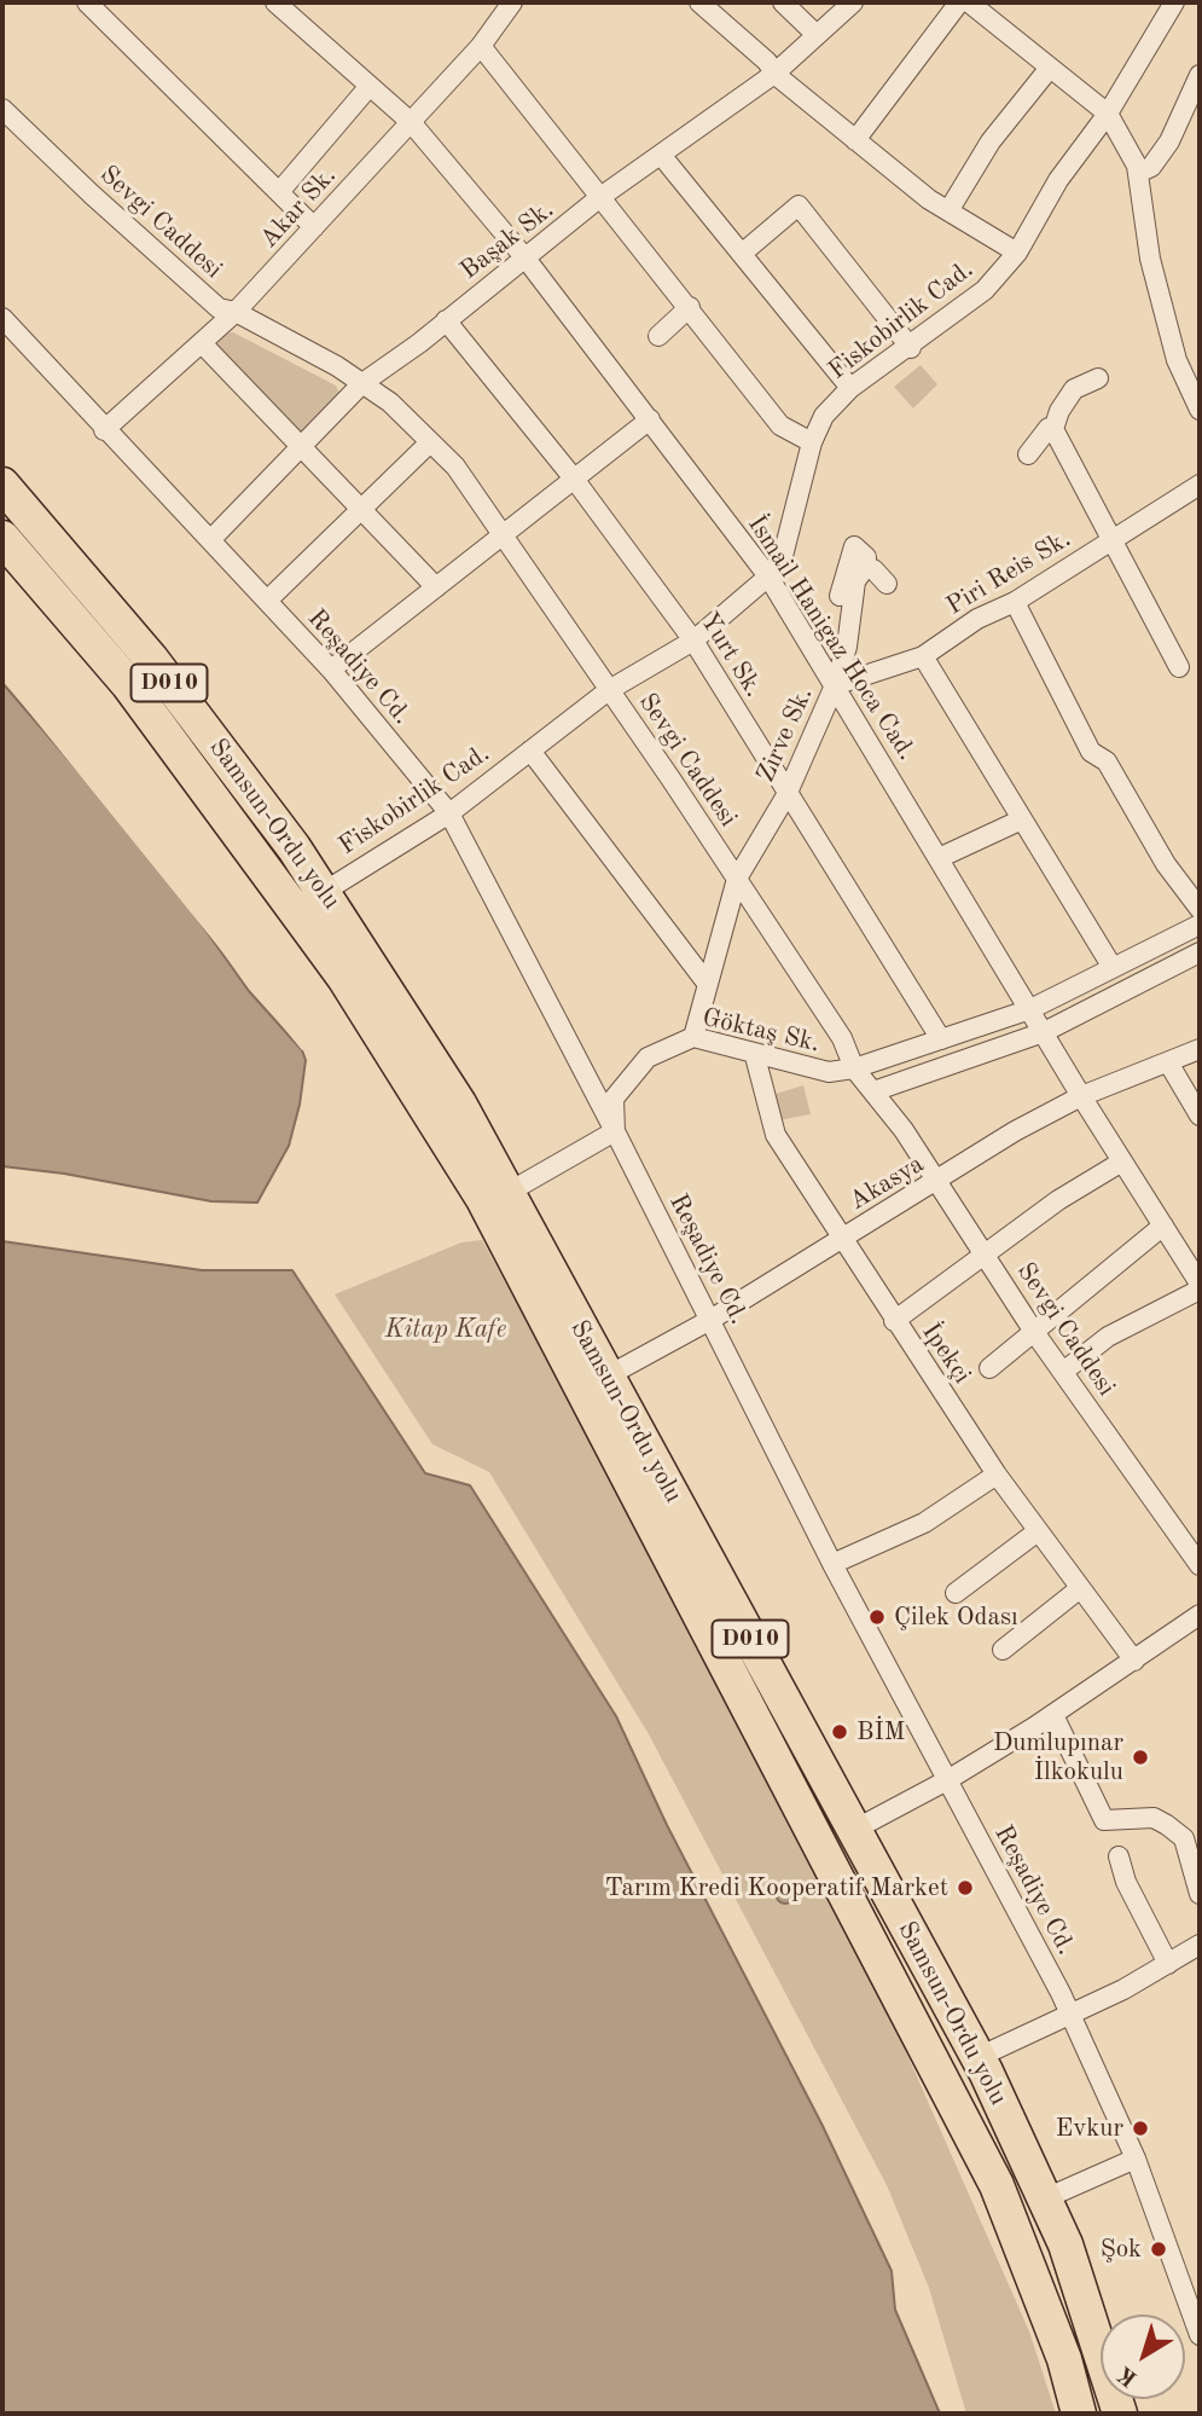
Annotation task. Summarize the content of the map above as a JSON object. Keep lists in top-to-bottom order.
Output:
{
  "streets": {
    "highway": ["D010", "Samsun-Ordu yolu"],
    "street": [
      "Akar Sk.",
      "Sevgi Caddesi",
      "Başak Sk.",
      "Fiskobirlik Cad.",
      "Piri Reis Sk.",
      "İsmail Hanigaz Hoca Cad.",
      "Yurt Sk.",
      "Reşadiye Cd.",
      "Zirve Sk.",
      "Göktaş Sk.",
      "Akasya",
      "İpekçi"
    ]
  },
  "crossings": [
    ["Akar Sk.", "Sevgi Caddesi"],
    ["Akar Sk.", "İsmail Hanigaz Hoca Cad."],
    ["Akar Sk.", "Reşadiye Cd."],
    ["Sevgi Caddesi", "Başak Sk."],
    ["Sevgi Caddesi", "Fiskobirlik Cad."],
    ["Sevgi Caddesi", "Zirve Sk."],
    ["Sevgi Caddesi", "Göktaş Sk."],
    ["Sevgi Caddesi", "Akasya"],
    ["Başak Sk.", "İsmail Hanigaz Hoca Cad."],
    ["Başak Sk.", "Yurt Sk."],
    ["Başak Sk.", "Reşadiye Cd."],
    ["Fiskobirlik Cad.", "İsmail Hanigaz Hoca Cad."],
    ["Fiskobirlik Cad.", "Yurt Sk."],
    ["Fiskobirlik Cad.", "Reşadiye Cd."],
    ["Fiskobirlik Cad.", "Samsun-Ordu yolu"],
    ["Piri Reis Sk.", "İsmail Hanigaz Hoca Cad."],
    ["Piri Reis Sk.", "Zirve Sk."],
    ["İsmail Hanigaz Hoca Cad.", "Zirve Sk."],
    ["İsmail Hanigaz Hoca Cad.", "Göktaş Sk."],
    ["İsmail Hanigaz Hoca Cad.", "Akasya"],
    ["Yurt Sk.", "Zirve Sk."],
    ["Yurt Sk.", "Göktaş Sk."],
    ["Reşadiye Cd.", "Göktaş Sk."],
    ["Reşadiye Cd.", "Akasya"],
    ["Zirve Sk.", "Göktaş Sk."],
    ["Samsun-Ordu yolu", "Akasya"],
    ["Göktaş Sk.", "İpekçi"],
    ["Akasya", "İpekçi"]
  ],
  "parks": ["Kitap Kafe"],
  "places": [
    "Çilek Odası",
    "BİM",
    "Dumlupınar İlkokulu",
    "Tarım Kredi Kooperatif Market",
    "Evkur",
    "Şok"
  ],
  "north": "bottom left"
}
